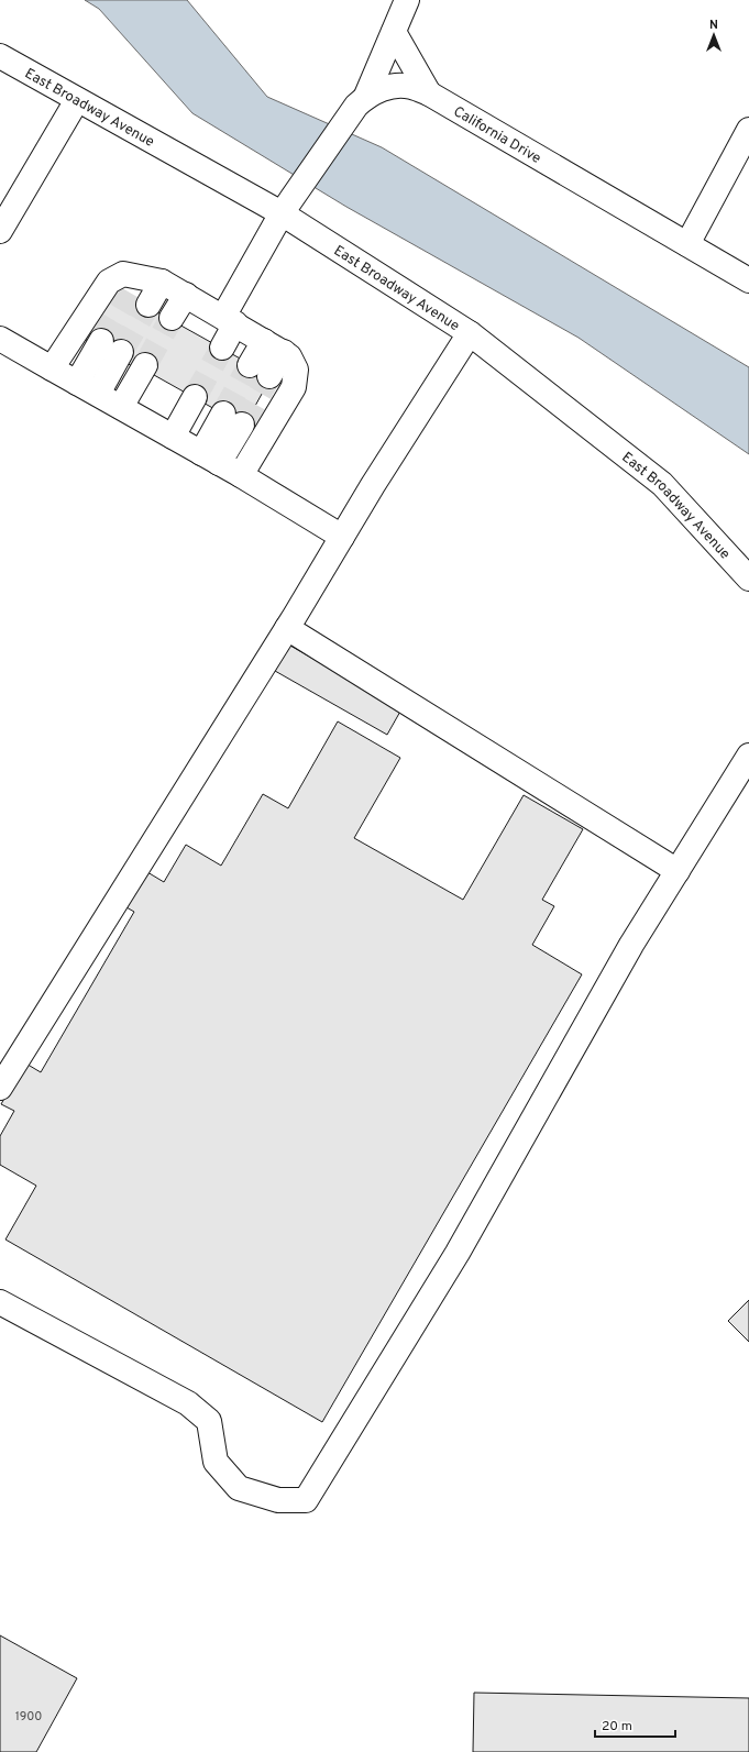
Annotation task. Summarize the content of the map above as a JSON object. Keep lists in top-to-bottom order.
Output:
{
  "streets": {
    "street": ["East Broadway Avenue", "California Drive"]
  },
  "house_numbers": ["1900"],
  "scale_bar": "20 m",
  "north": "top"
}
